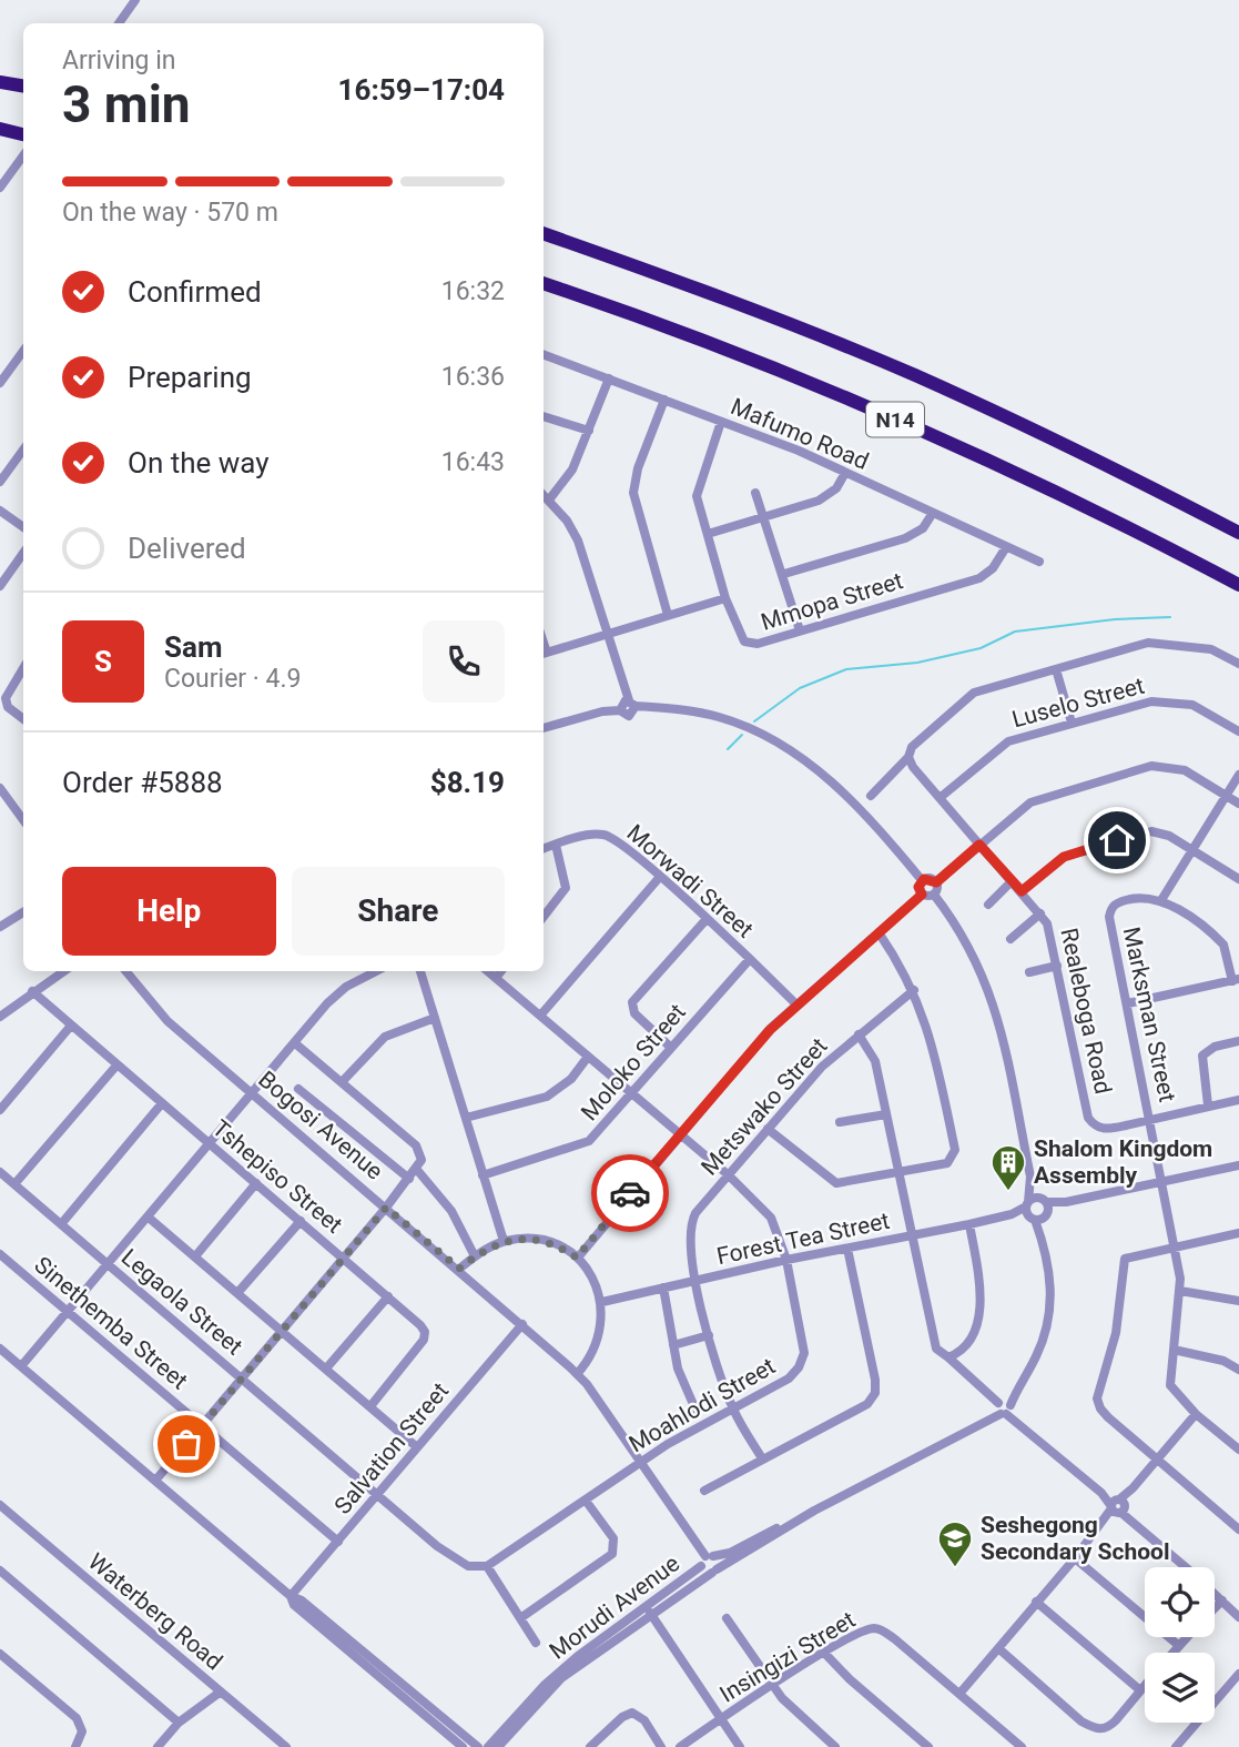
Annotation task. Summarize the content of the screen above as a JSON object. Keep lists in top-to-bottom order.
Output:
{
  "streets": {
    "highway": ["N14"],
    "street": [
      "Mafumo Road",
      "Mmopa Street",
      "Luselo Street",
      "Morwadi Street",
      "Realeboga Road",
      "Marksman Street",
      "Moloko Street",
      "Metswako Street",
      "Bogosi Avenue",
      "Tshepiso Street",
      "Forest Tea Street",
      "Legaola Street",
      "Sinethemba Street",
      "Moahlodi Street",
      "Salvation Street",
      "Morudi Avenue",
      "Waterberg Road",
      "Insingizi Street"
    ]
  },
  "crossings": [
    ["Mafumo Road", "Mmopa Street"],
    ["Luselo Street", "Realeboga Road"],
    ["Morwadi Street", "Moloko Street"],
    ["Realeboga Road", "Marksman Street"],
    ["Marksman Street", "Forest Tea Street"],
    ["Moloko Street", "Moahlodi Street"],
    ["Metswako Street", "Forest Tea Street"],
    ["Metswako Street", "Moahlodi Street"],
    ["Bogosi Avenue", "Moahlodi Street"],
    ["Bogosi Avenue", "Salvation Street"],
    ["Bogosi Avenue", "Morudi Avenue"],
    ["Forest Tea Street", "Moahlodi Street"],
    ["Forest Tea Street", "Morudi Avenue"],
    ["Legaola Street", "Moahlodi Street"],
    ["Legaola Street", "Salvation Street"],
    ["Sinethemba Street", "Salvation Street"]
  ],
  "places": {
    "building": ["Shalom Kingdom Assembly"],
    "school or university": ["Seshegong Secondary School"]
  },
  "page": {
    "heading": ["3 min", "Arriving in", "16:59–17:04"],
    "panel": [
      "Sam",
      "Courier · 4.9",
      "Order #5888",
      "$8.19"
    ],
    "bar": "On the way · 570 m",
    "list": [
      ["Confirmed", "16:32"],
      ["Preparing", "16:36"],
      ["On the way", "16:43"],
      "Delivered"
    ],
    "round": "S",
    "buttons": ["Help", "Share"]
  }
}
